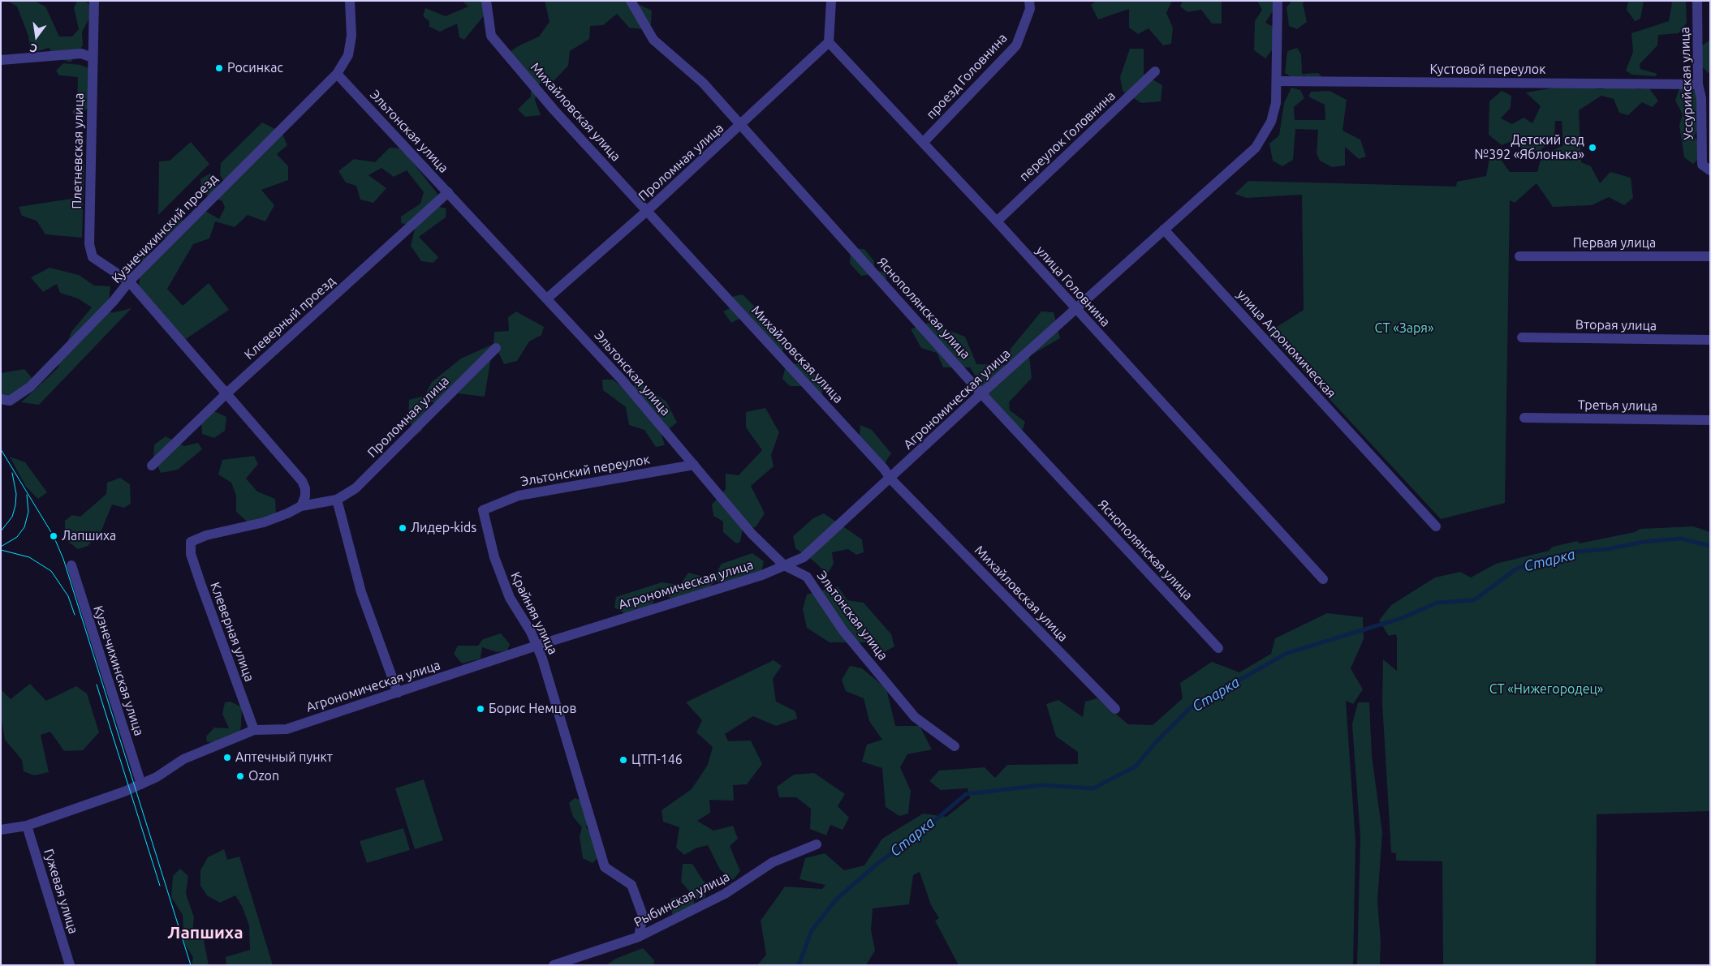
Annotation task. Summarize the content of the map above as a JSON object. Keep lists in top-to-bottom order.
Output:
{
  "streets": {
    "street": [
      "Кустовой переулок",
      "проезд Головнина",
      "Уссурийская улица",
      "Михайловская улица",
      "Эльтонская улица",
      "переулок Головнина",
      "Плетневская улица",
      "Проломная улица",
      "Кузнечихинский проезд",
      "Первая улица",
      "улица Головнина",
      "Яснополянская улица",
      "Клеверный проезд",
      "Вторая улица",
      "улица Агрономическая",
      "Агрономическая улица",
      "Третья улица",
      "Эльтонский переулок",
      "Крайняя улица",
      "Клеверная улица",
      "Кузнечихинская улица",
      "Гужевая улица",
      "Рыбинская улица"
    ]
  },
  "crossings": [
    ["Кустовой переулок", "Уссурийская улица"],
    ["Кустовой переулок", "Агрономическая улица"],
    ["проезд Головнина", "улица Головнина"],
    ["Михайловская улица", "Проломная улица"],
    ["Михайловская улица", "Агрономическая улица"],
    ["Эльтонская улица", "Проломная улица"],
    ["Эльтонская улица", "Кузнечихинский проезд"],
    ["Эльтонская улица", "Клеверный проезд"],
    ["Эльтонская улица", "Агрономическая улица"],
    ["Эльтонская улица", "Эльтонский переулок"],
    ["переулок Головнина", "улица Головнина"],
    ["Плетневская улица", "Проломная улица"],
    ["Плетневская улица", "Кузнечихинский проезд"],
    ["Плетневская улица", "Клеверный проезд"],
    ["Проломная улица", "улица Головнина"],
    ["Проломная улица", "Яснополянская улица"],
    ["Проломная улица", "Клеверная улица"],
    ["улица Головнина", "Агрономическая улица"],
    ["Яснополянская улица", "Агрономическая улица"],
    ["улица Агрономическая", "Агрономическая улица"],
    ["Агрономическая улица", "Крайняя улица"],
    ["Агрономическая улица", "Клеверная улица"],
    ["Агрономическая улица", "Кузнечихинская улица"],
    ["Агрономическая улица", "Гужевая улица"],
    ["Эльтонский переулок", "Крайняя улица"],
    ["Крайняя улица", "Рыбинская улица"]
  ],
  "districts": ["Лапшиха"],
  "water": ["Старка"],
  "parks": ["СТ «Заря»", "СТ «Нижегородец»"],
  "places": [
    "Росинкас",
    "Детский сад №392 «Яблонька»",
    "Лидер-kids",
    "Лапшиха",
    "Борис Немцов",
    "Аптечный пункт",
    "ЦТП-146",
    "Ozon"
  ],
  "north": "bottom"
}
